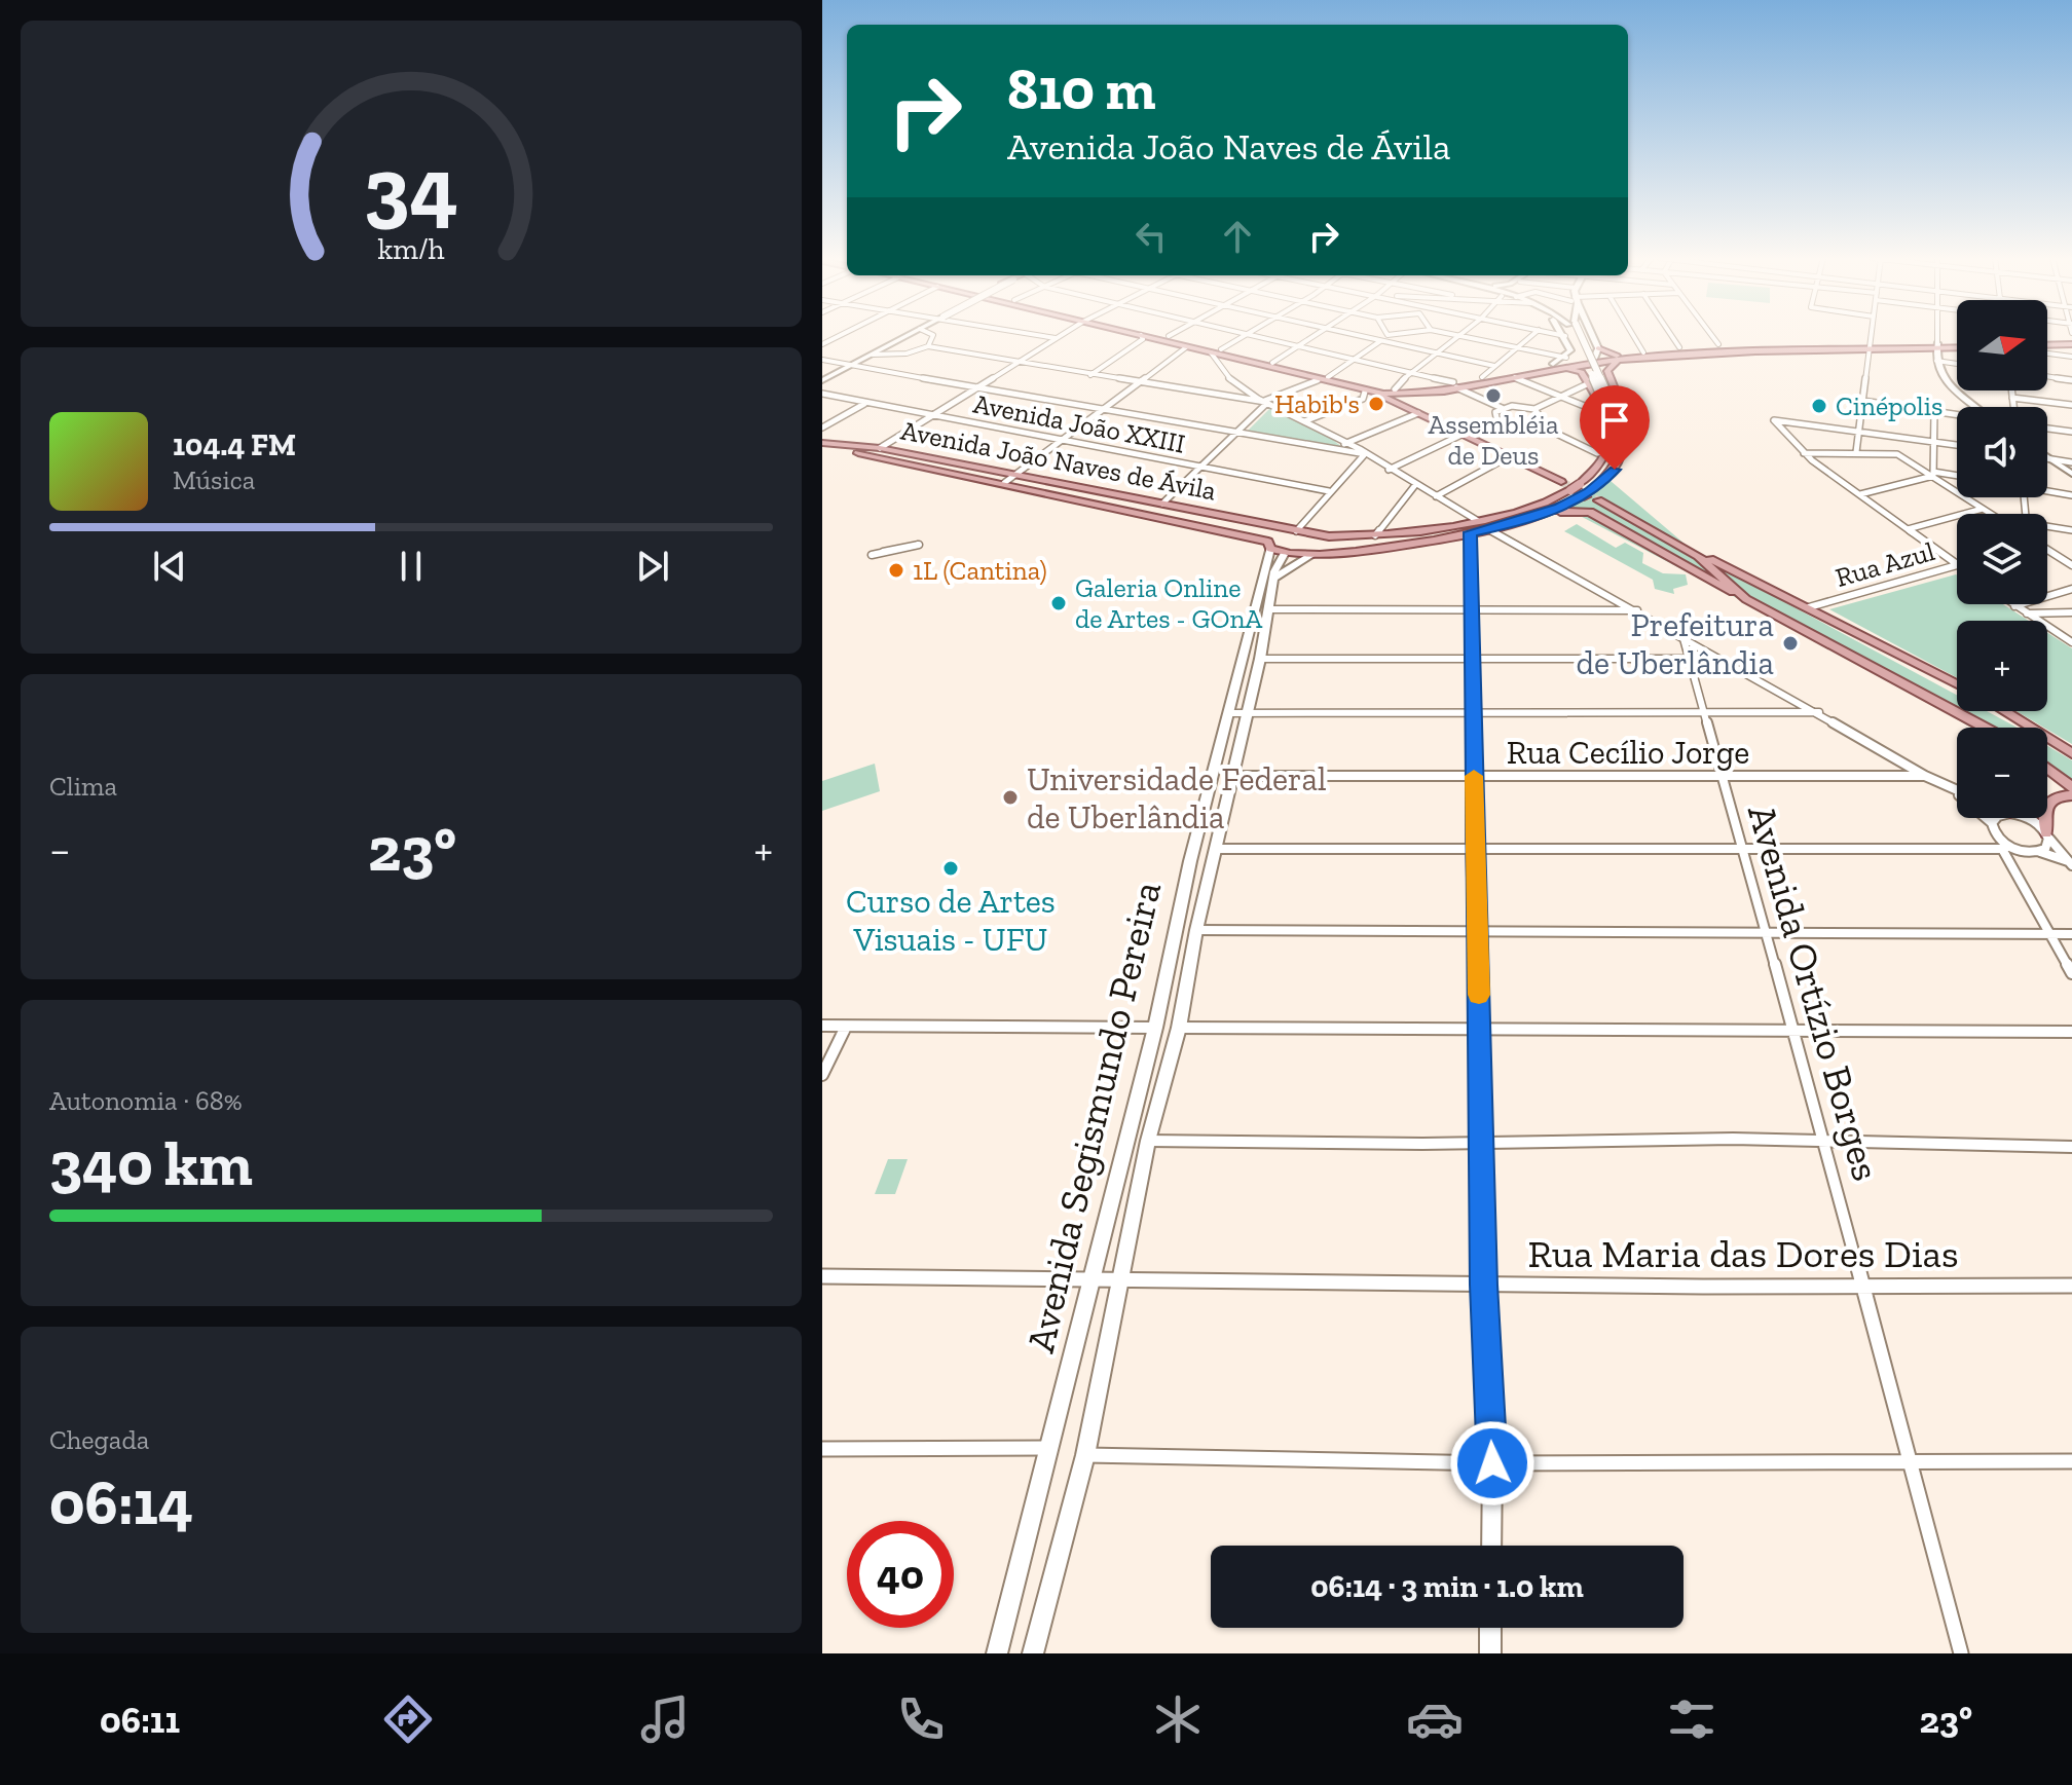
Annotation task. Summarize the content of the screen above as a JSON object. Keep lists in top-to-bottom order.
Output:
{
  "streets": {
    "main road": ["Avenida João Naves de Ávila", "Avenida Segismundo Pereira"],
    "street": [
      "Avenida João XXIII",
      "Rua Azul",
      "Rua Cecílio Jorge",
      "Avenida Ortízio Borges",
      "Rua Maria das Dores Dias"
    ]
  },
  "crossings": [
    ["Avenida João Naves de Ávila", "Avenida Segismundo Pereira"],
    ["Rua Cecílio Jorge", "Avenida Ortízio Borges"],
    ["Rua Cecílio Jorge", "Avenida Segismundo Pereira"],
    ["Avenida Ortízio Borges", "Rua Maria das Dores Dias"],
    ["Avenida Segismundo Pereira", "Rua Maria das Dores Dias"]
  ],
  "places": [
    "Assembléia de Deus",
    "Habib's",
    "Cinépolis",
    "1L (Cantina)",
    "Galeria Online de Artes - GOnA",
    "Prefeitura de Uberlândia",
    "Universidade Federal de Uberlândia",
    "Curso de Artes Visuais - UFU"
  ],
  "north": "right",
  "page": {
    "turn": ["810 m", "Avenida João Naves de Ávila"],
    "map_buttons": ["+", "−"],
    "song": ["104.4 FM", "Música"],
    "tile": [
      "Clima",
      ["Autonomia · 68%", "340 km"],
      ["Chegada", "06:14"]
    ],
    "heat": ["−", "23°", "+"],
    "limit": "40",
    "trip": "06:14 · 3 min · 1.0 km",
    "tabs": ["06:11", "23°"],
    "gauge": ["34", "km/h"]
  }
}
